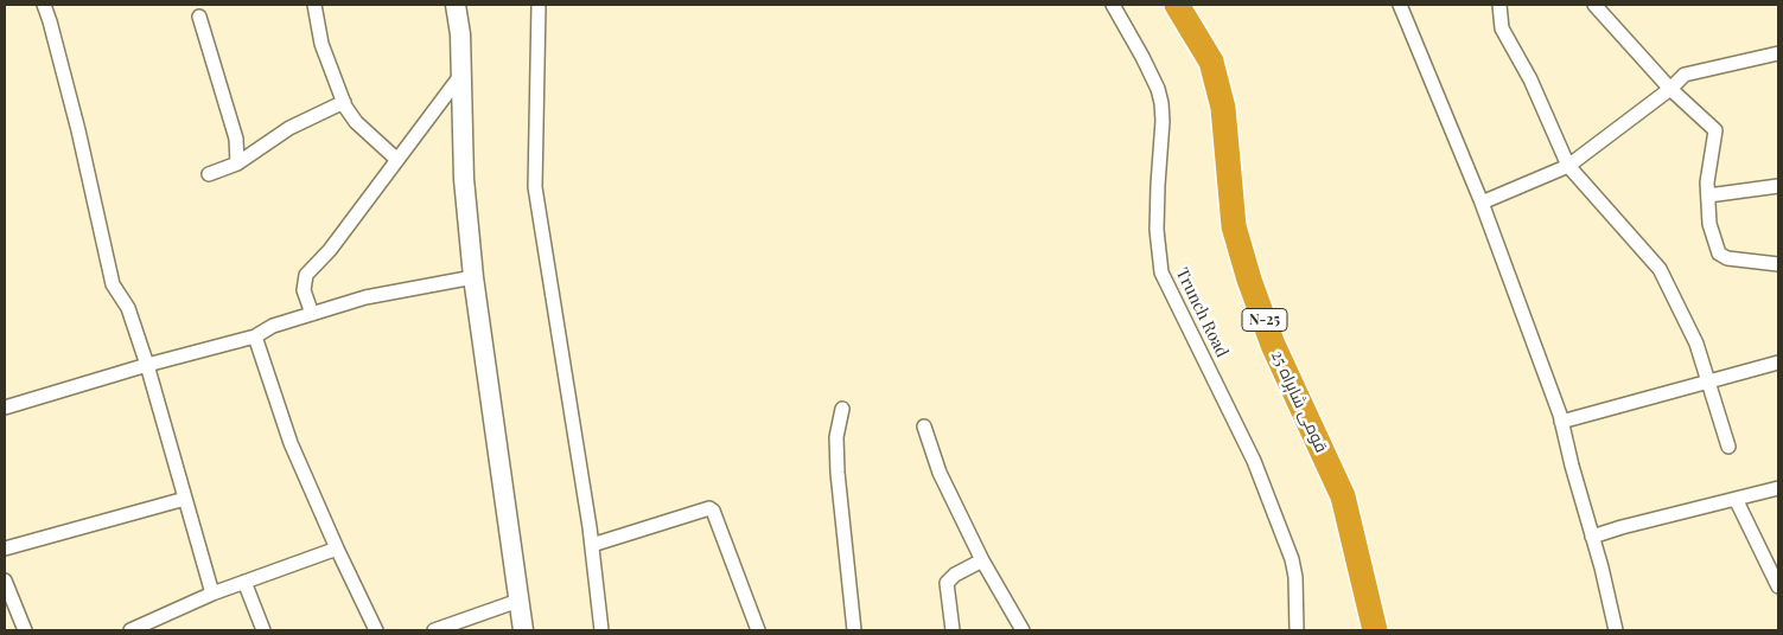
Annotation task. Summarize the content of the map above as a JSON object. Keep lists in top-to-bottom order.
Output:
{
  "streets": {
    "highway": ["N-25", "قومی شاہراہ 25"],
    "street": ["Trunch Road"]
  }
}
